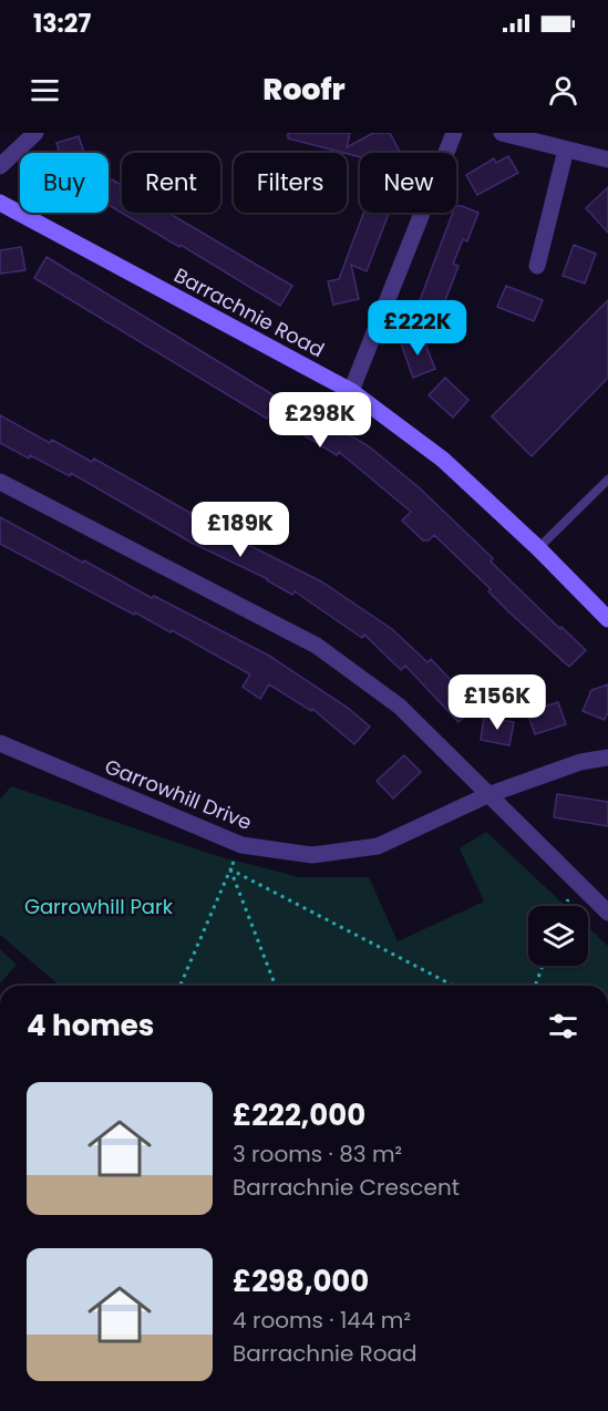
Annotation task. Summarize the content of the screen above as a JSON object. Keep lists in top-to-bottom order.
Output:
{
  "streets": {
    "main road": ["Barrachnie Road"],
    "street": ["Garrowhill Drive"]
  },
  "parks": ["Garrowhill Park"],
  "page": {
    "status": "13:27",
    "header": "Roofr",
    "chip": [
      "Buy",
      "Rent",
      "Filters",
      "New"
    ],
    "price": [
      "£222K",
      "£298K",
      "£189K",
      "£156K"
    ],
    "heading": "4 homes",
    "list": [
      {
        "name": "£222,000",
        "note": "3 rooms · 83 m² · Barrachnie Crescent"
      },
      {
        "name": "£298,000",
        "note": "4 rooms · 144 m² · Barrachnie Road"
      }
    ]
  }
}
